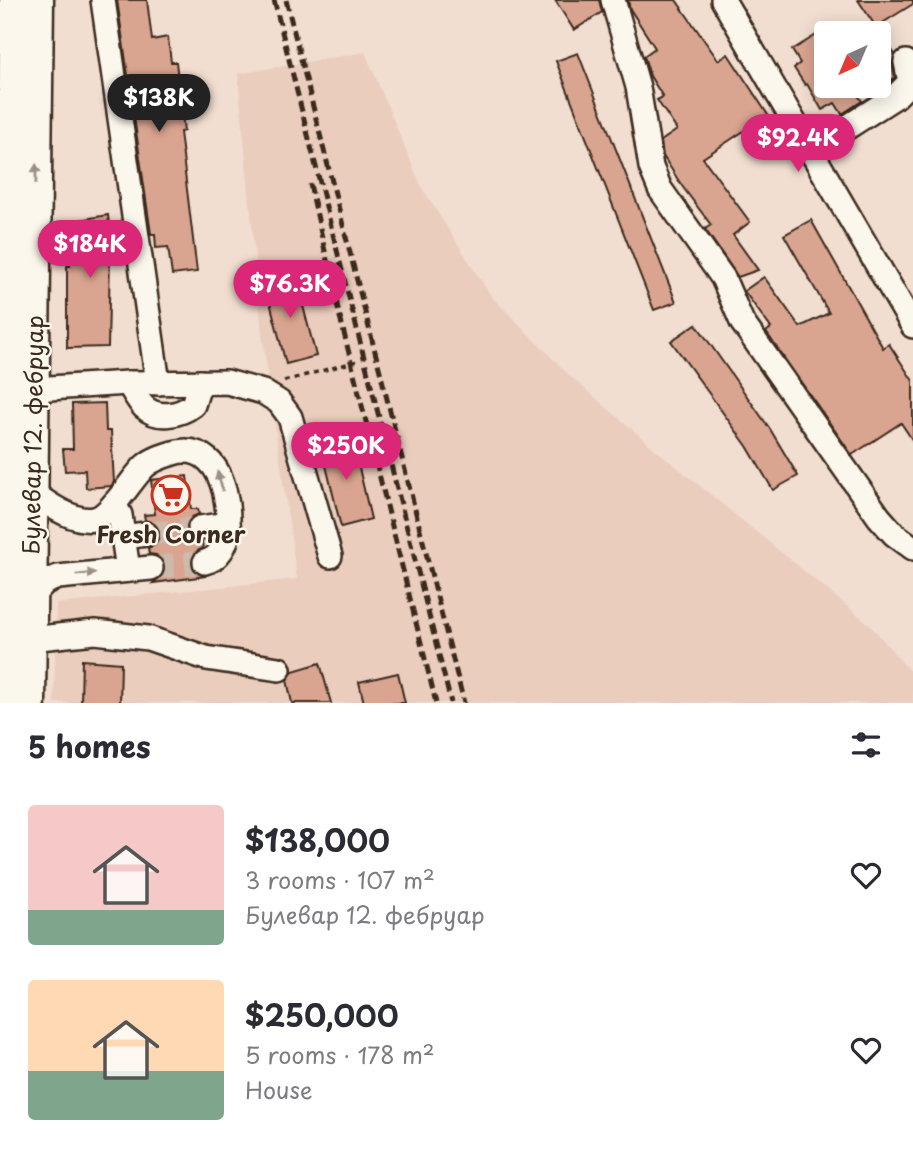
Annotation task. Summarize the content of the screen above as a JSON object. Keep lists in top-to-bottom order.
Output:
{
  "streets": {
    "main road": ["Булевар 12. фебруар"]
  },
  "places": {
    "supermarket": ["Fresh Corner"]
  },
  "north": "bottom left",
  "page": {
    "price": [
      "$138K",
      "$92.4K",
      "$184K",
      "$76.3K",
      "$250K"
    ],
    "heading": "5 homes",
    "list": [
      {
        "name": "$138,000",
        "note": "3 rooms · 107 m² · Булевар 12. фебруар"
      },
      {
        "name": "$250,000",
        "note": "5 rooms · 178 m² · House"
      }
    ]
  }
}
